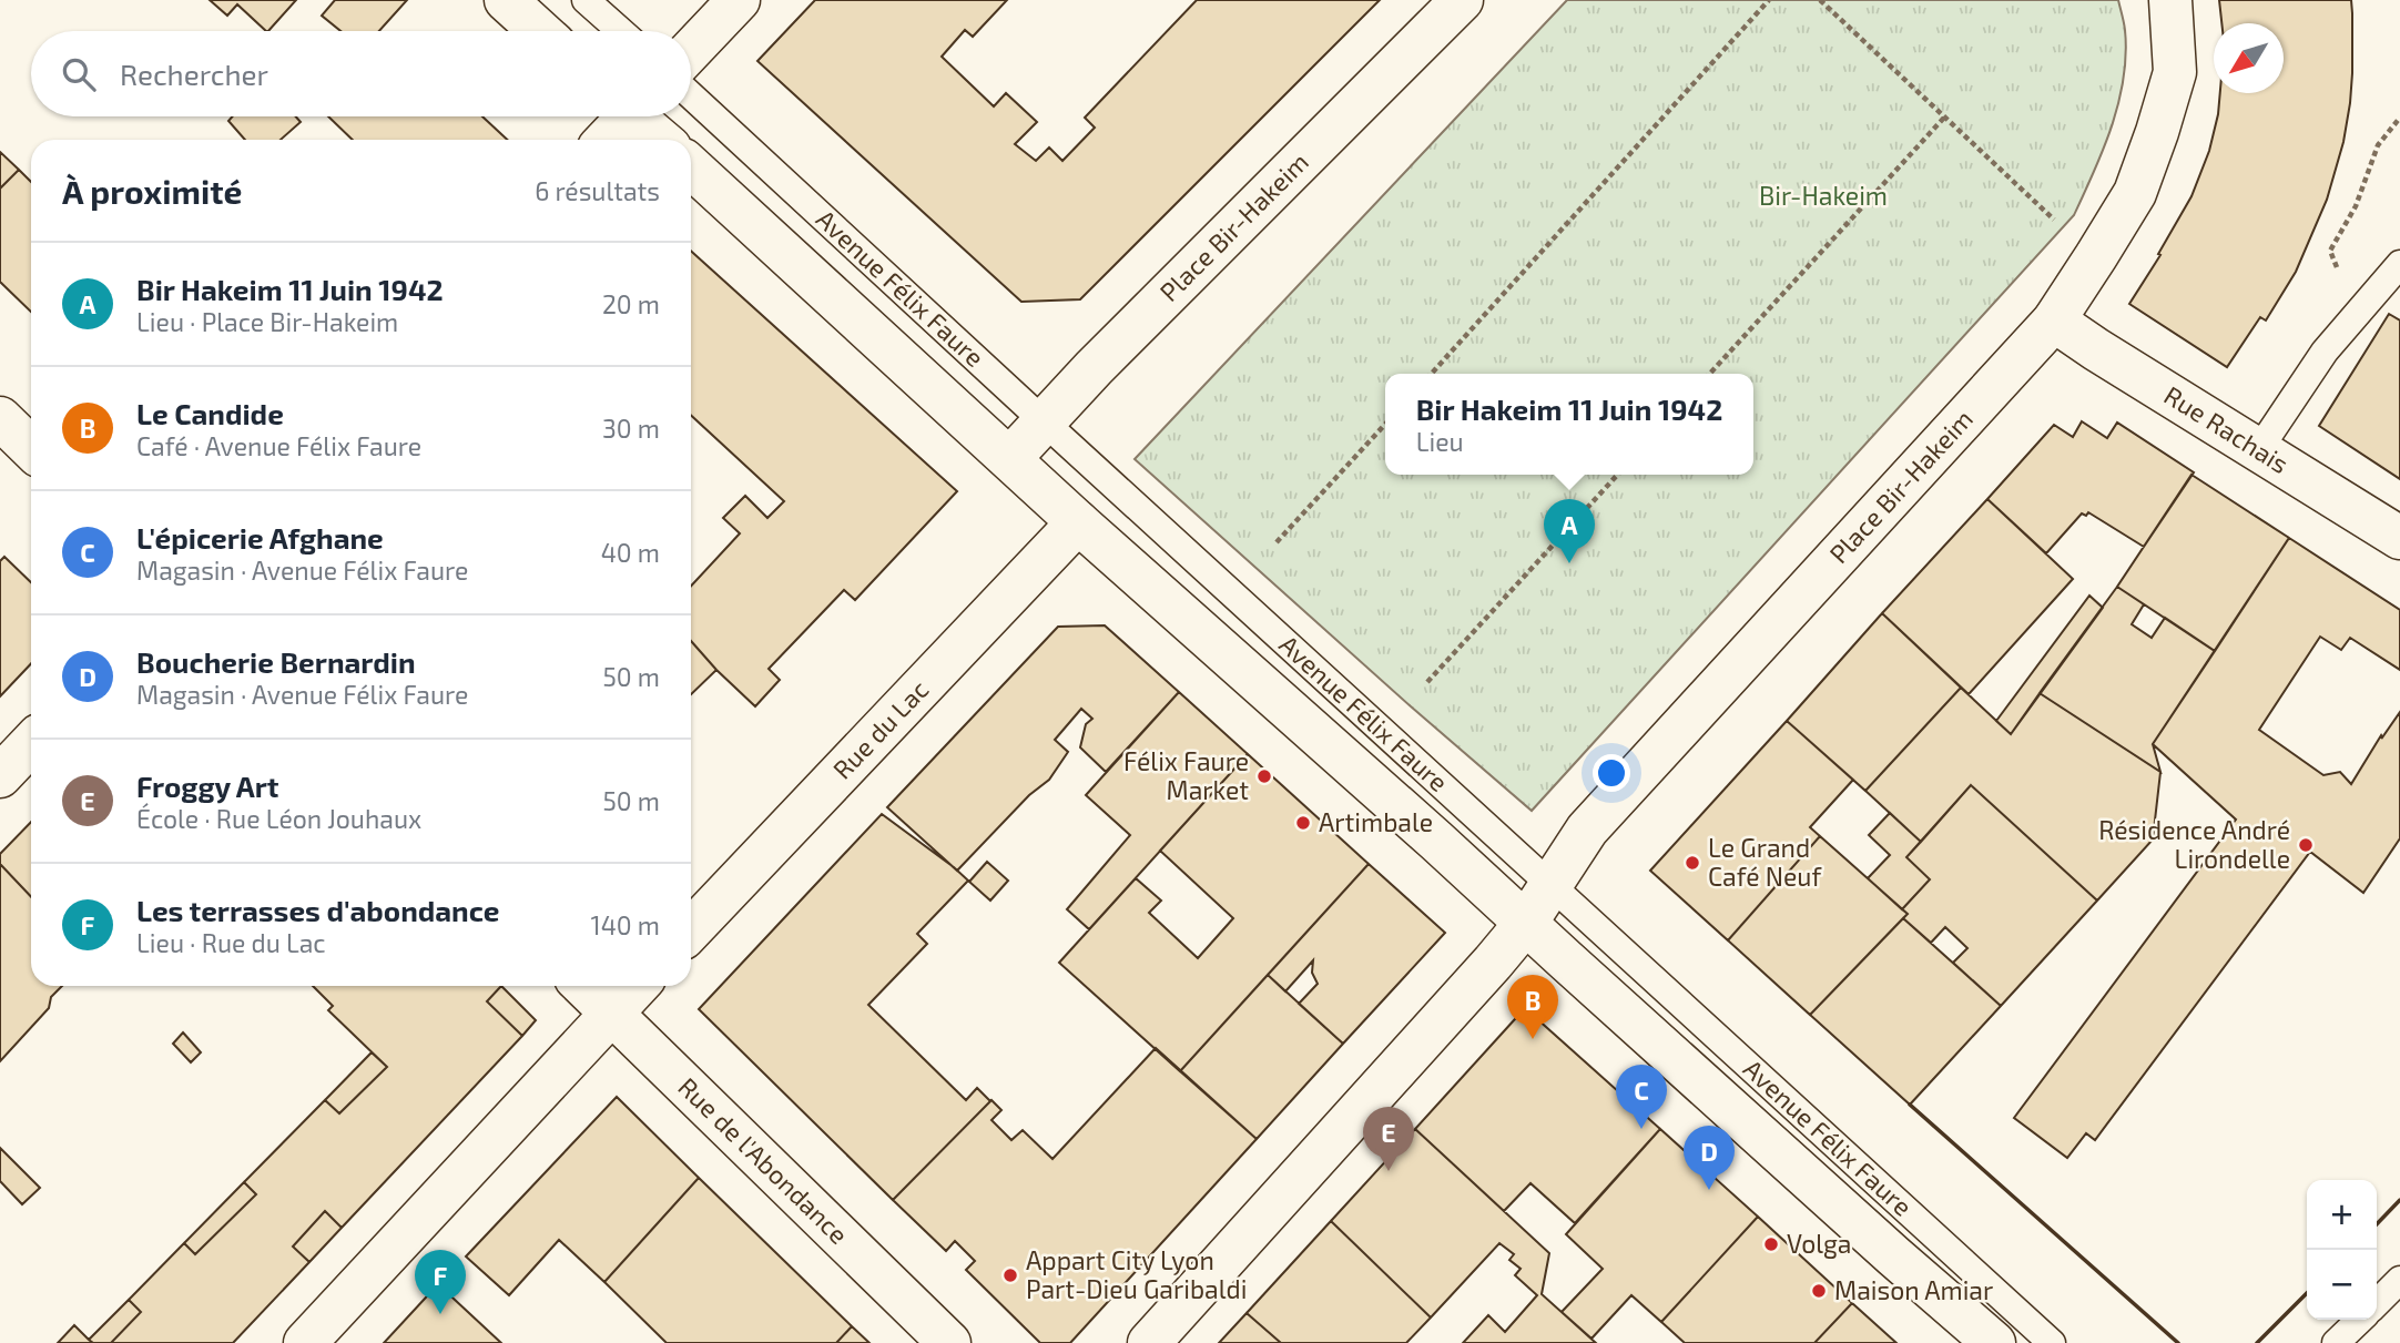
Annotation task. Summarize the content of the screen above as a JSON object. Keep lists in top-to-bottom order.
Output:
{
  "streets": {
    "street": [
      "Place Bir-Hakeim",
      "Avenue Félix Faure",
      "Rue Rachais",
      "Rue du Lac",
      "Rue de l'Abondance"
    ]
  },
  "crossings": [
    ["Place Bir-Hakeim", "Avenue Félix Faure"],
    ["Place Bir-Hakeim", "Rue Rachais"],
    ["Avenue Félix Faure", "Rue du Lac"]
  ],
  "parks": ["Bir-Hakeim"],
  "places": [
    "Félix Faure Market",
    "Artimbale",
    "Résidence André Lirondelle",
    "Le Grand Café Neuf",
    "Volga",
    "Appart City Lyon Part-Dieu Garibaldi",
    "Maison Amiar"
  ],
  "north": "bottom left",
  "page": {
    "search": "Rechercher",
    "heading": ["À proximité", "6 résultats"],
    "list": [
      {
        "mark": "A",
        "name": "Bir Hakeim 11 Juin 1942",
        "note": "Lieu · Place Bir-Hakeim",
        "value": "20 m"
      },
      {
        "mark": "B",
        "name": "Le Candide",
        "note": "Café · Avenue Félix Faure",
        "value": "30 m"
      },
      {
        "mark": "C",
        "name": "L'épicerie Afghane",
        "note": "Magasin · Avenue Félix Faure",
        "value": "40 m"
      },
      {
        "mark": "D",
        "name": "Boucherie Bernardin",
        "note": "Magasin · Avenue Félix Faure",
        "value": "50 m"
      },
      {
        "mark": "E",
        "name": "Froggy Art",
        "note": "École · Rue Léon Jouhaux",
        "value": "50 m"
      },
      {
        "mark": "F",
        "name": "Les terrasses d'abondance",
        "note": "Lieu · Rue du Lac",
        "value": "140 m"
      }
    ],
    "popup": ["Bir Hakeim 11 Juin 1942", "Lieu"],
    "pins": [
      "A",
      "B",
      "C",
      "E",
      "D",
      "F"
    ],
    "map_buttons": ["+", "−"]
  }
}
